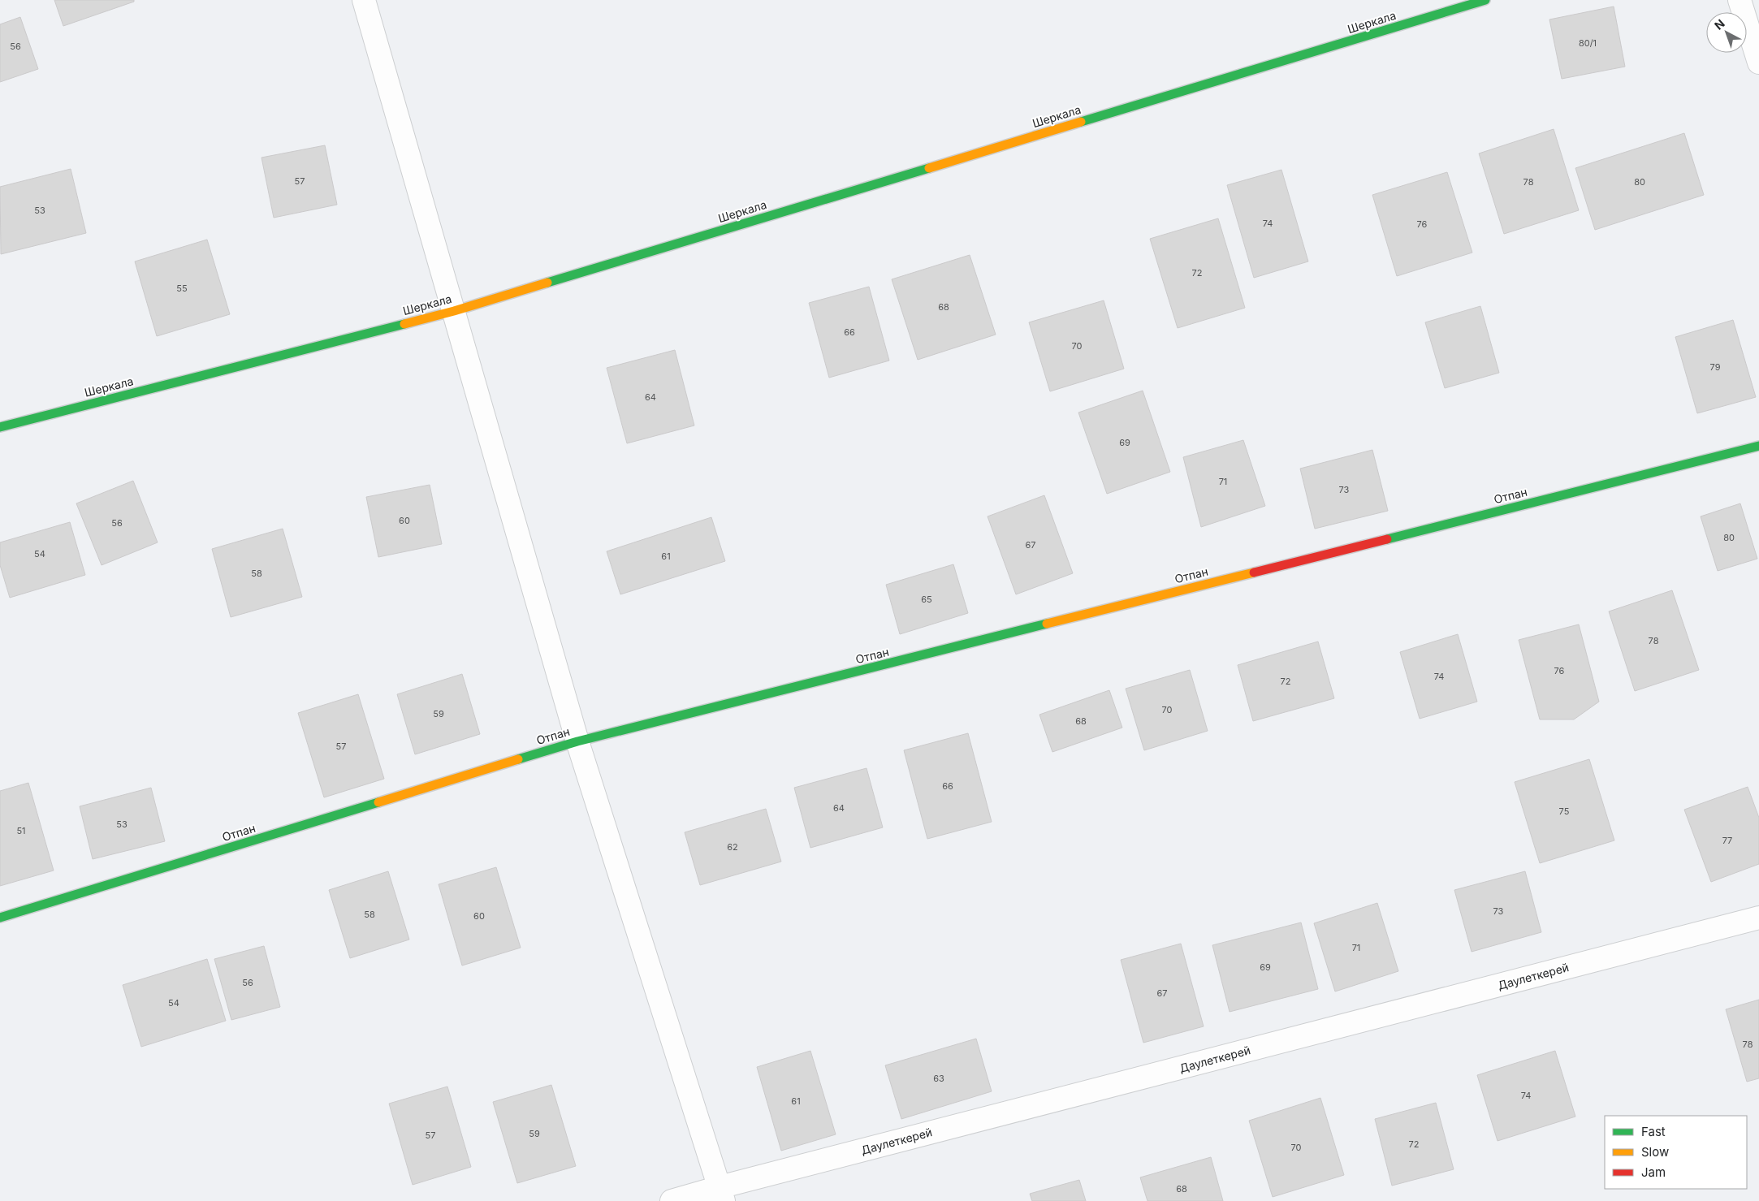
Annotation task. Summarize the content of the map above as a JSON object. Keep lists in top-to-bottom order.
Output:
{
  "streets": {
    "street": ["Шеркала", "Отпан", "Даулеткерей"]
  },
  "house_numbers": [
    "80/1",
    "56",
    "57",
    "78",
    "80",
    "53",
    "74",
    "76",
    "72",
    "55",
    "68",
    "66",
    "70",
    "79",
    "64",
    "69",
    "71",
    "73",
    "60",
    "56",
    "80",
    "67",
    "54",
    "61",
    "58",
    "65",
    "78",
    "76",
    "74",
    "72",
    "70",
    "59",
    "68",
    "57",
    "66",
    "64",
    "75",
    "53",
    "51",
    "77",
    "62",
    "73",
    "58",
    "60",
    "71",
    "69",
    "56",
    "67",
    "54",
    "78",
    "63",
    "74",
    "61",
    "59",
    "57",
    "72",
    "70",
    "68"
  ],
  "legend": ["Fast", "Slow", "Jam"],
  "north": "top left"
}
